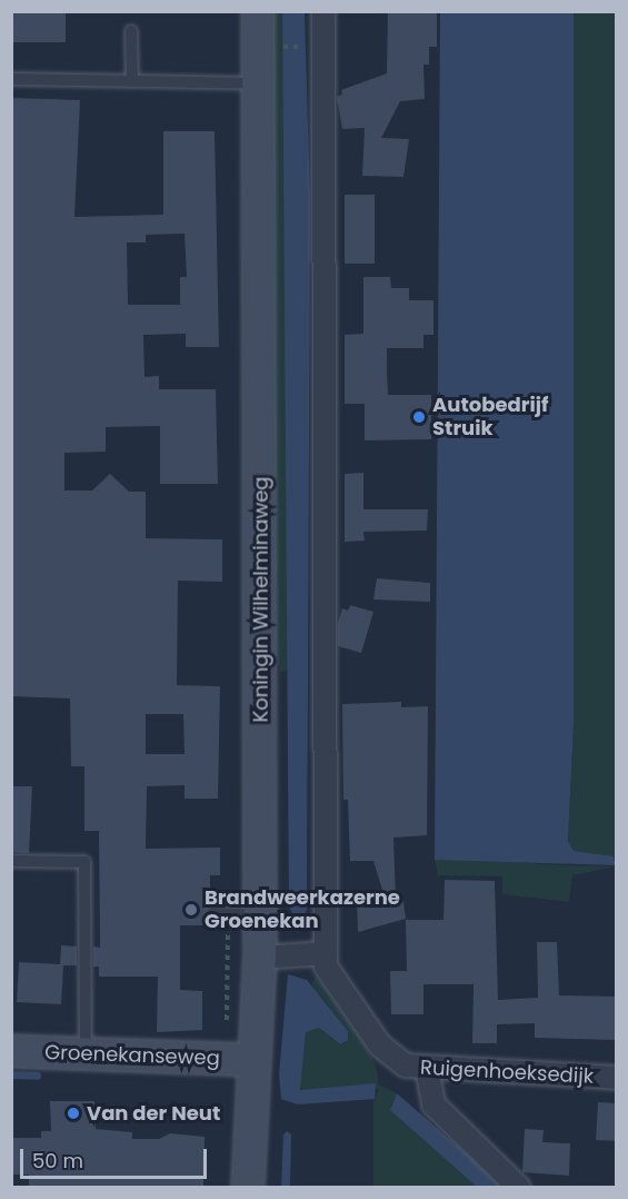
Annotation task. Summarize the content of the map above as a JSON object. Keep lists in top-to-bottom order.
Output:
{
  "streets": {
    "main road": ["Koningin Wilhelminaweg", "Groenekanseweg"],
    "street": ["Ruigenhoeksedijk"]
  },
  "crossings": [
    ["Koningin Wilhelminaweg", "Groenekanseweg"]
  ],
  "places": ["Autobedrijf Struik", "Brandweerkazerne Groenekan", "Van der Neut"],
  "scale_bar": "50 m"
}
